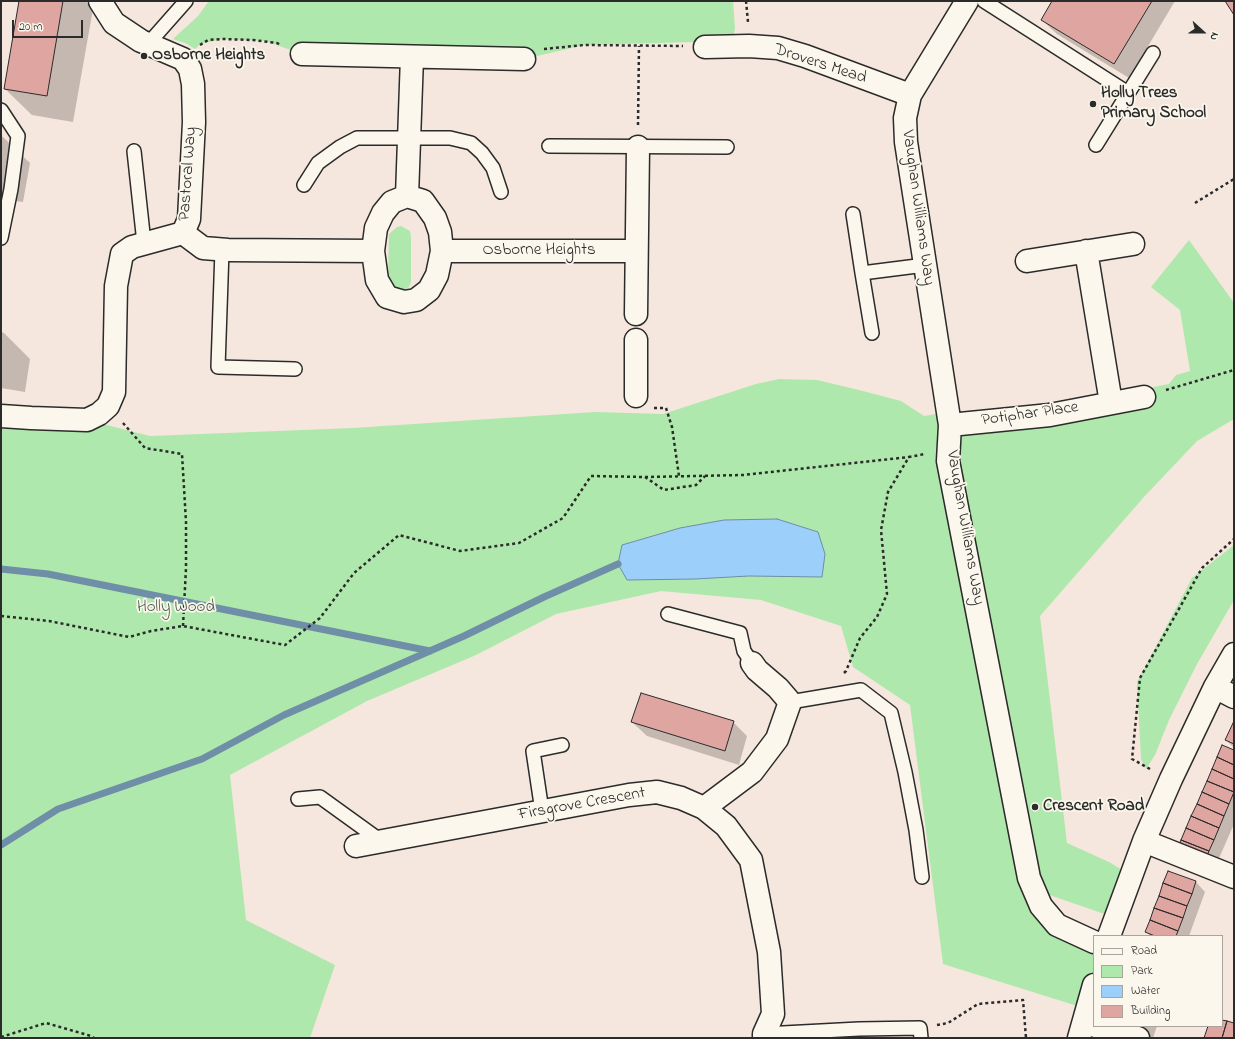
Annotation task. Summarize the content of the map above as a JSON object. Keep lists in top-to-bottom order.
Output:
{
  "streets": {
    "street": [
      "Drovers Mead",
      "Pastoral Way",
      "Vaughan Williams Way",
      "Osborne Heights",
      "Potiphar Place",
      "Firsgrove Crescent"
    ]
  },
  "crossings": [
    ["Drovers Mead", "Vaughan Williams Way"],
    ["Vaughan Williams Way", "Potiphar Place"]
  ],
  "parks": ["Holly Wood"],
  "places": ["Osborne Heights", "Holly Trees Primary School", "Crescent Road"],
  "legend": [
    "Road",
    "Park",
    "Water",
    "Building"
  ],
  "scale_bar": "20 m",
  "north": "right"
}
